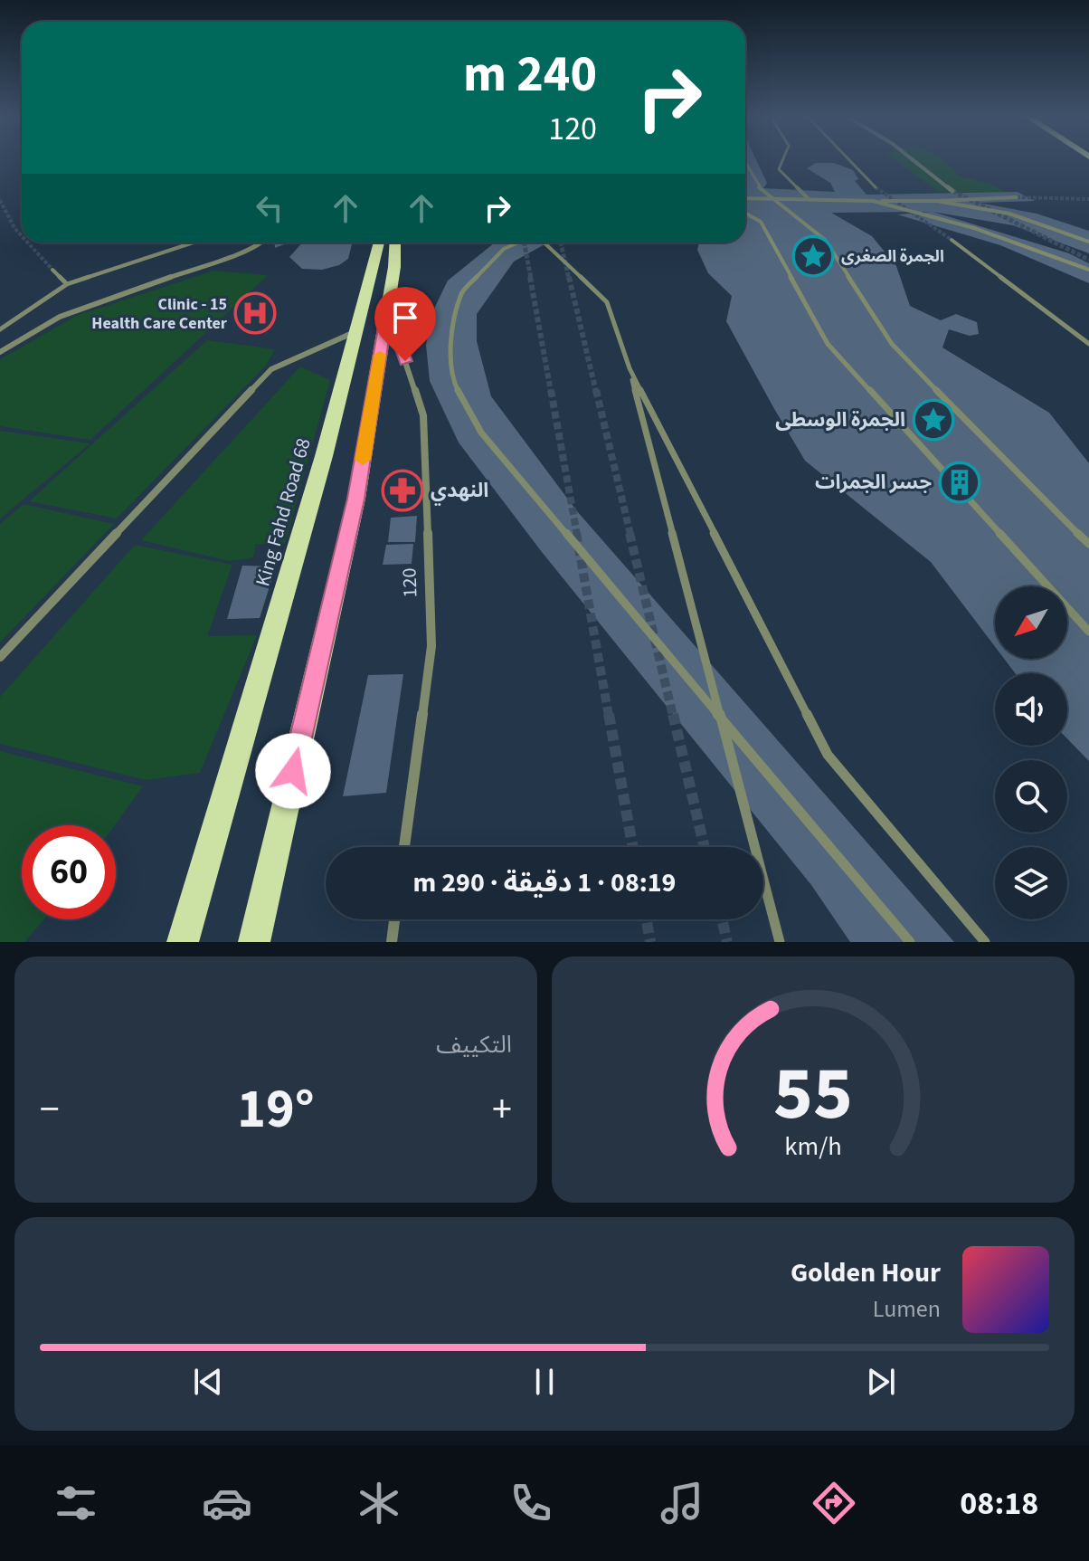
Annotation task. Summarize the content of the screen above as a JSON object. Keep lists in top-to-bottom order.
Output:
{
  "streets": {
    "main road": ["King Fahd Road 68"],
    "street": ["120"]
  },
  "places": {
    "place": ["الجمرة الصغرى", "الجمرة الوسطى"],
    "hospital": ["Clinic - 15 Health Care Center"],
    "building": ["جسر الجمرات"],
    "pharmacy": ["النهدي"]
  },
  "north": "bottom left",
  "page": {
    "turn": ["240 m", "120"],
    "limit": "60",
    "trip": "08:19 · 1 دقيقة · 290 m",
    "tile": "التكييف",
    "heat": ["−", "19°", "+"],
    "song": ["Golden Hour", "Lumen"],
    "tabs": "08:18",
    "gauge": ["55", "km/h"]
  }
}
